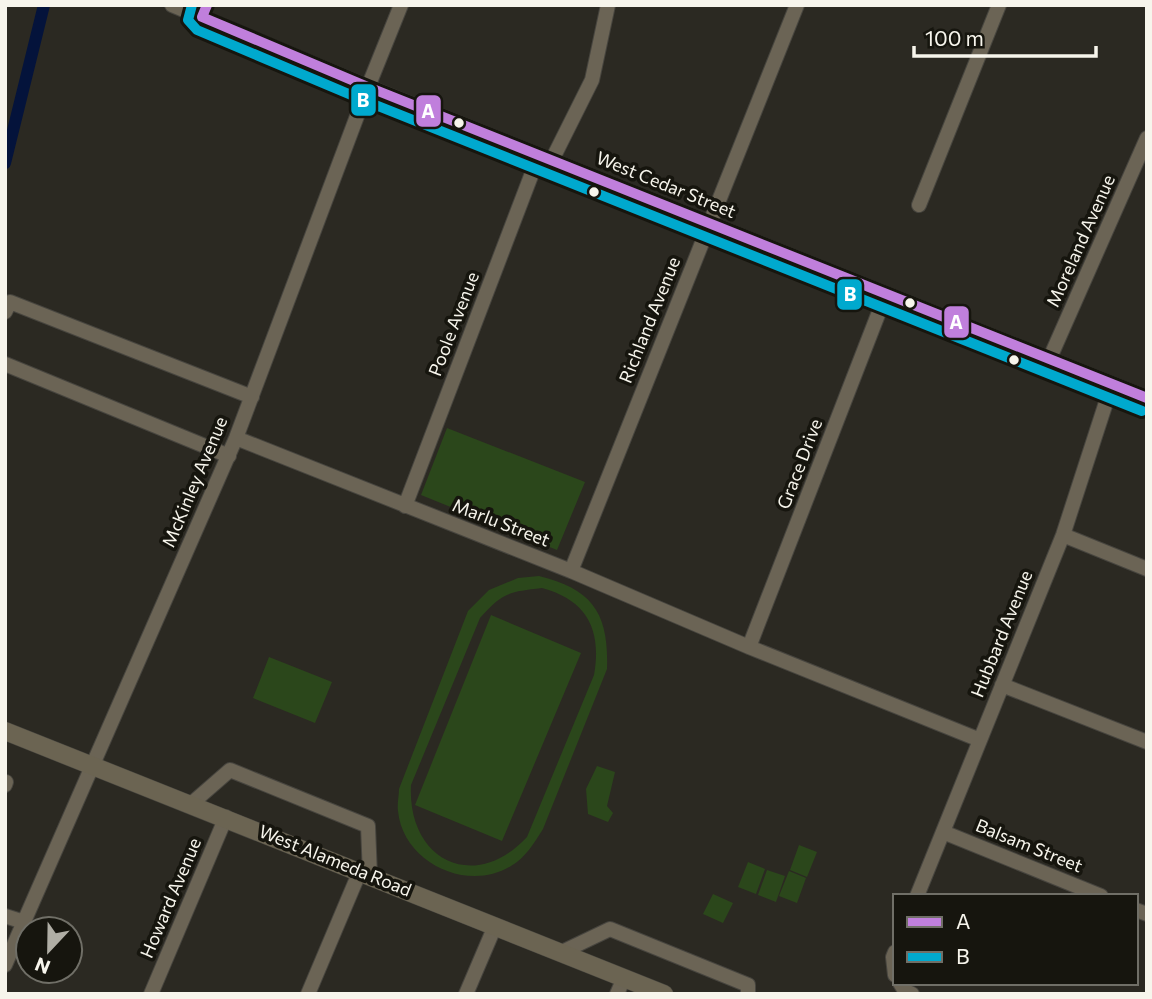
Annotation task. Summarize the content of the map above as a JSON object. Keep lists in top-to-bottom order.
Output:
{
  "streets": {
    "main road": ["West Alameda Road"],
    "street": [
      "West Cedar Street",
      "Moreland Avenue",
      "Richland Avenue",
      "Poole Avenue",
      "Grace Drive",
      "McKinley Avenue",
      "Marlu Street",
      "Hubbard Avenue",
      "Balsam Street",
      "Howard Avenue"
    ]
  },
  "crossings": [
    ["West Cedar Street", "Moreland Avenue"],
    ["West Cedar Street", "Richland Avenue"],
    ["West Cedar Street", "Poole Avenue"],
    ["West Cedar Street", "Grace Drive"],
    ["West Cedar Street", "McKinley Avenue"],
    ["West Cedar Street", "Hubbard Avenue"],
    ["Richland Avenue", "Marlu Street"],
    ["Poole Avenue", "Marlu Street"],
    ["Grace Drive", "Marlu Street"],
    ["McKinley Avenue", "Marlu Street"],
    ["McKinley Avenue", "West Alameda Road"],
    ["Marlu Street", "Hubbard Avenue"],
    ["Hubbard Avenue", "Balsam Street"],
    ["West Alameda Road", "Howard Avenue"]
  ],
  "lines": ["transit line A", "transit line B"],
  "legend": ["A", "B"],
  "scale_bar": "100 m",
  "north": "bottom"
}
